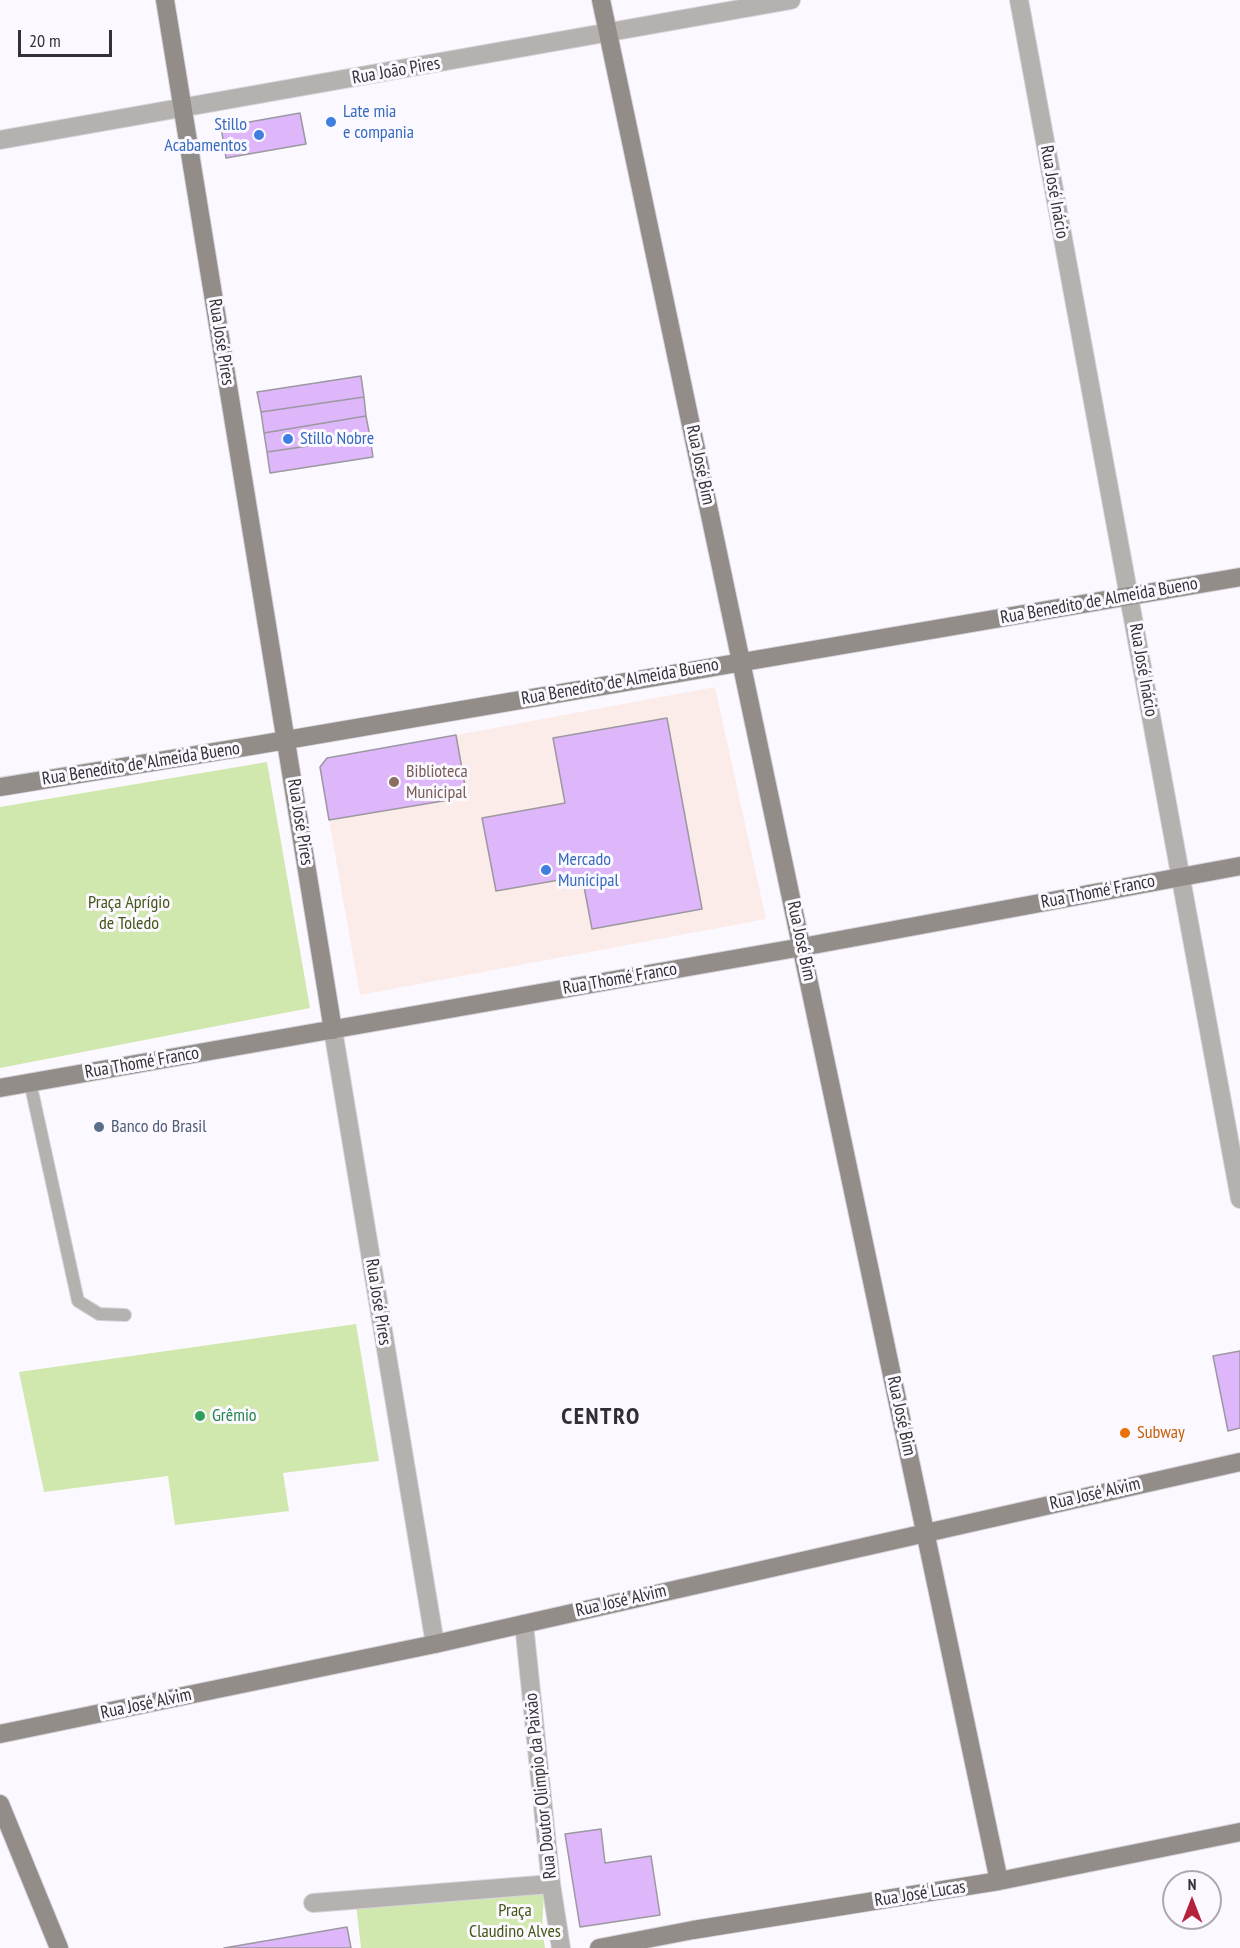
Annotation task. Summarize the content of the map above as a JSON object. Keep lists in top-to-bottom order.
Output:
{
  "streets": {
    "street": [
      "Rua João Pires",
      "Rua José Inácio",
      "Rua José Pires",
      "Rua José Bim",
      "Rua Benedito de Almeida Bueno",
      "Rua Thomé Franco",
      "Rua José Alvim",
      "Rua Doutor Olimpio da Paixão",
      "Rua José Lucas"
    ]
  },
  "crossings": [
    ["Rua João Pires", "Rua José Pires"],
    ["Rua João Pires", "Rua José Bim"],
    ["Rua José Inácio", "Rua Benedito de Almeida Bueno"],
    ["Rua José Inácio", "Rua Thomé Franco"],
    ["Rua José Pires", "Rua Benedito de Almeida Bueno"],
    ["Rua José Pires", "Rua Thomé Franco"],
    ["Rua José Pires", "Rua José Alvim"],
    ["Rua José Bim", "Rua Benedito de Almeida Bueno"],
    ["Rua José Bim", "Rua Thomé Franco"],
    ["Rua José Bim", "Rua José Alvim"],
    ["Rua José Bim", "Rua José Lucas"],
    ["Rua José Alvim", "Rua Doutor Olimpio da Paixão"]
  ],
  "districts": ["CENTRO"],
  "parks": ["Praça Aprígio de Toledo", "Praça Claudino Alves"],
  "places": [
    "Late mia e compania",
    "Stillo Acabamentos",
    "Stillo Nobre",
    "Biblioteca Municipal",
    "Mercado Municipal",
    "Banco do Brasil",
    "Grêmio",
    "Subway"
  ],
  "scale_bar": "20 m",
  "north": "top"
}
